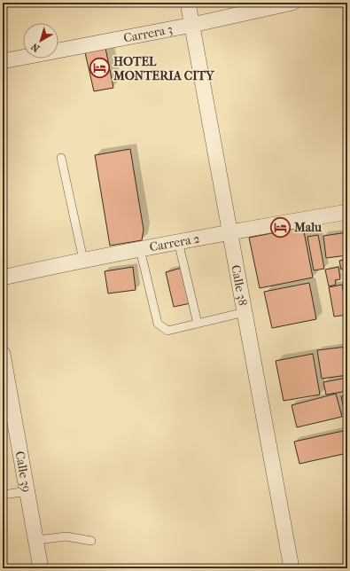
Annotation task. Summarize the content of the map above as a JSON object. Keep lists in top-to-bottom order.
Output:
{
  "streets": {
    "street": [
      "Carrera 3",
      "Carrera 2",
      "Calle 38",
      "Calle 39"
    ]
  },
  "crossings": [
    ["Carrera 3", "Calle 38"],
    ["Carrera 2", "Calle 38"]
  ],
  "places": {
    "hotel": ["HOTEL MONTERIA CITY", "Malu"]
  },
  "north": "bottom left"
}
